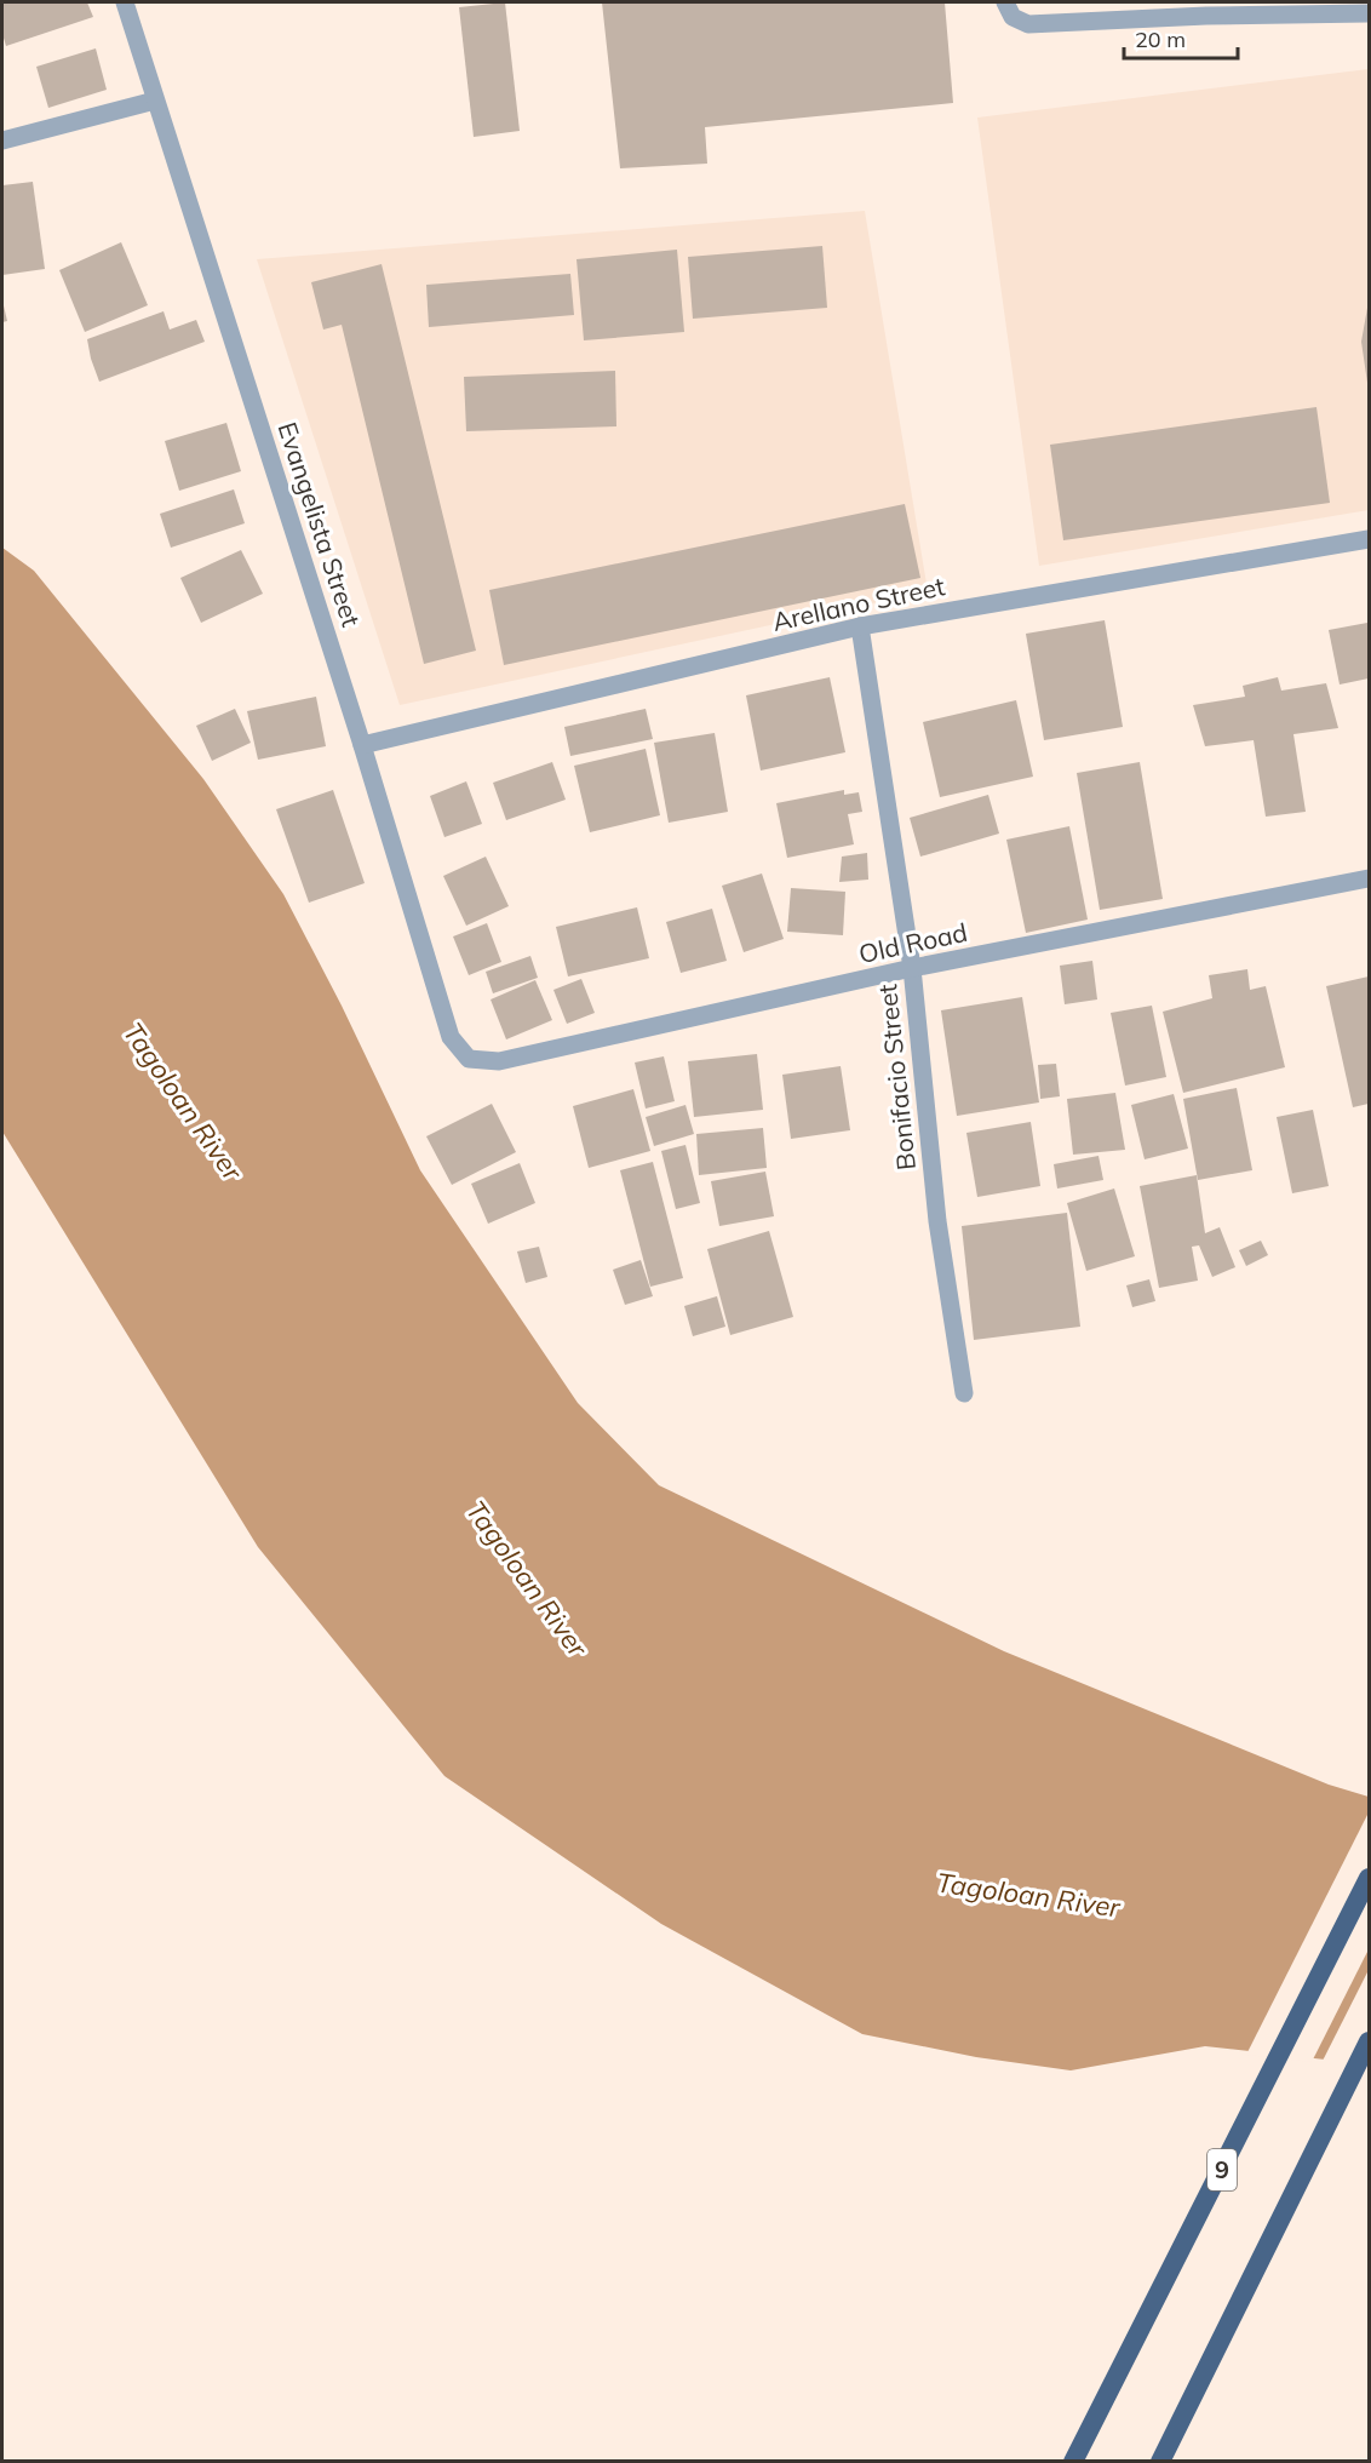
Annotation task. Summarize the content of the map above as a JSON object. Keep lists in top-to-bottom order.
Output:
{
  "streets": {
    "highway": ["9"],
    "street": [
      "Evangelista Street",
      "Arellano Street",
      "Old Road",
      "Bonifacio Street"
    ]
  },
  "crossings": [
    ["Evangelista Street", "Arellano Street"],
    ["Evangelista Street", "Old Road"],
    ["Arellano Street", "Bonifacio Street"],
    ["Old Road", "Bonifacio Street"]
  ],
  "water": ["Tagoloan River"],
  "scale_bar": "20 m"
}
